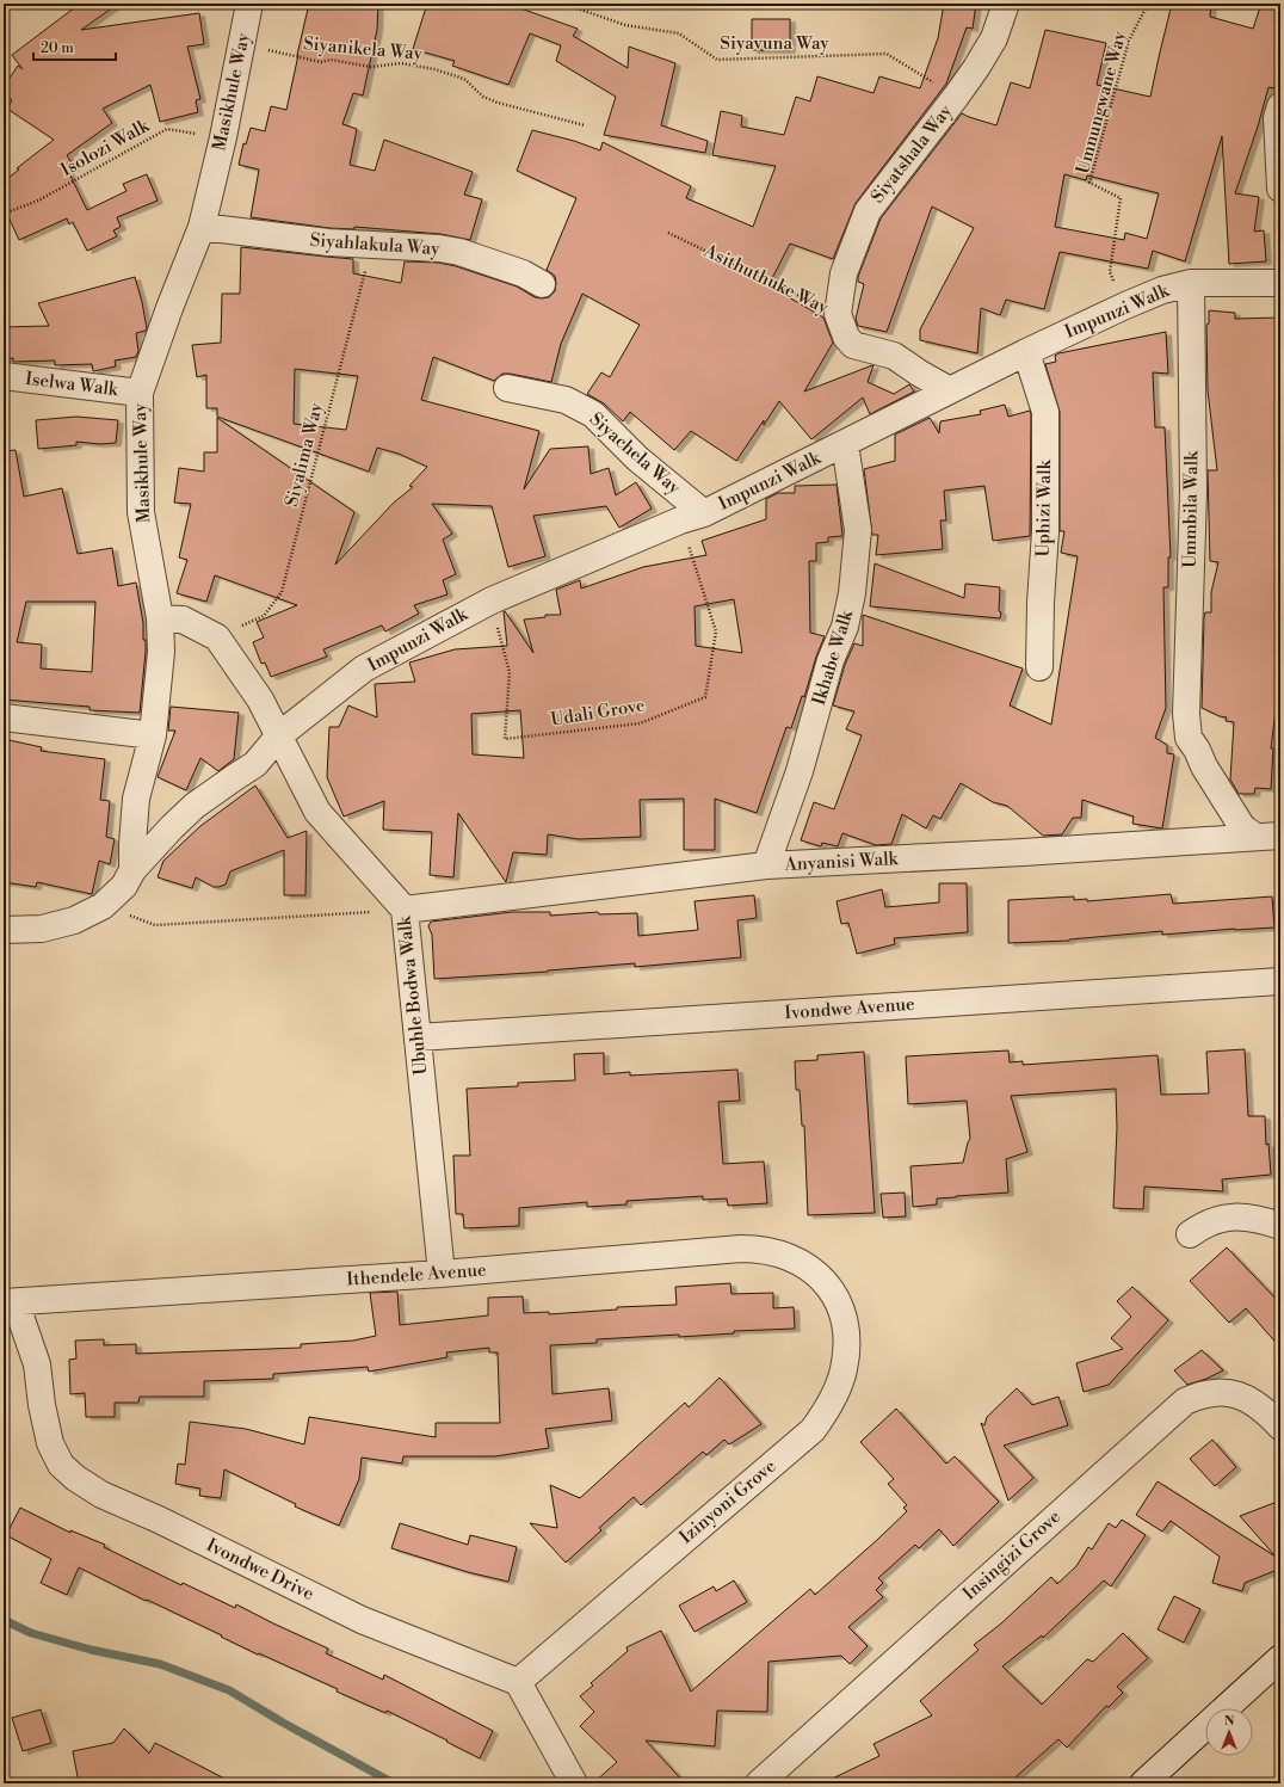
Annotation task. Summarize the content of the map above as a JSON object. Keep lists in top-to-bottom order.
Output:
{
  "streets": {
    "street": [
      "Masikhule Way",
      "Siyatshala Way",
      "Siyahlakula Way",
      "Asithuthuke Way",
      "Impunzi Walk",
      "Iselwa Walk",
      "Siyachela Way",
      "Uphizi Walk",
      "Ummbila Walk",
      "Ikhabe Walk",
      "Anyanisi Walk",
      "Ubuhle Bodwa Walk",
      "Ivondwe Avenue",
      "Ithendele Avenue",
      "Izinyoni Grove",
      "Insingizi Grove",
      "Ivondwe Drive"
    ],
    "path": [
      "Siyavuna Way",
      "Siyanikela Way",
      "Umnungwane Way",
      "Isolozi Walk",
      "Siyalima Way",
      "Udali Grove"
    ]
  },
  "crossings": [
    ["Siyavuna Way", "Siyatshala Way"],
    ["Siyanikela Way", "Masikhule Way"],
    ["Masikhule Way", "Isolozi Walk"],
    ["Masikhule Way", "Siyahlakula Way"],
    ["Masikhule Way", "Impunzi Walk"],
    ["Masikhule Way", "Iselwa Walk"],
    ["Masikhule Way", "Ubuhle Bodwa Walk"],
    ["Umnungwane Way", "Impunzi Walk"],
    ["Siyatshala Way", "Asithuthuke Way"],
    ["Siyahlakula Way", "Siyalima Way"],
    ["Asithuthuke Way", "Impunzi Walk"],
    ["Impunzi Walk", "Siyachela Way"],
    ["Impunzi Walk", "Uphizi Walk"],
    ["Impunzi Walk", "Ummbila Walk"],
    ["Impunzi Walk", "Ikhabe Walk"],
    ["Impunzi Walk", "Udali Grove"],
    ["Impunzi Walk", "Ubuhle Bodwa Walk"],
    ["Siyachela Way", "Udali Grove"],
    ["Siyalima Way", "Ubuhle Bodwa Walk"],
    ["Ummbila Walk", "Anyanisi Walk"],
    ["Ikhabe Walk", "Anyanisi Walk"],
    ["Anyanisi Walk", "Ubuhle Bodwa Walk"],
    ["Ubuhle Bodwa Walk", "Ivondwe Avenue"],
    ["Ubuhle Bodwa Walk", "Ithendele Avenue"],
    ["Ithendele Avenue", "Izinyoni Grove"],
    ["Ithendele Avenue", "Ivondwe Drive"],
    ["Izinyoni Grove", "Ivondwe Drive"]
  ],
  "scale_bar": "20 m",
  "north": "top"
}
